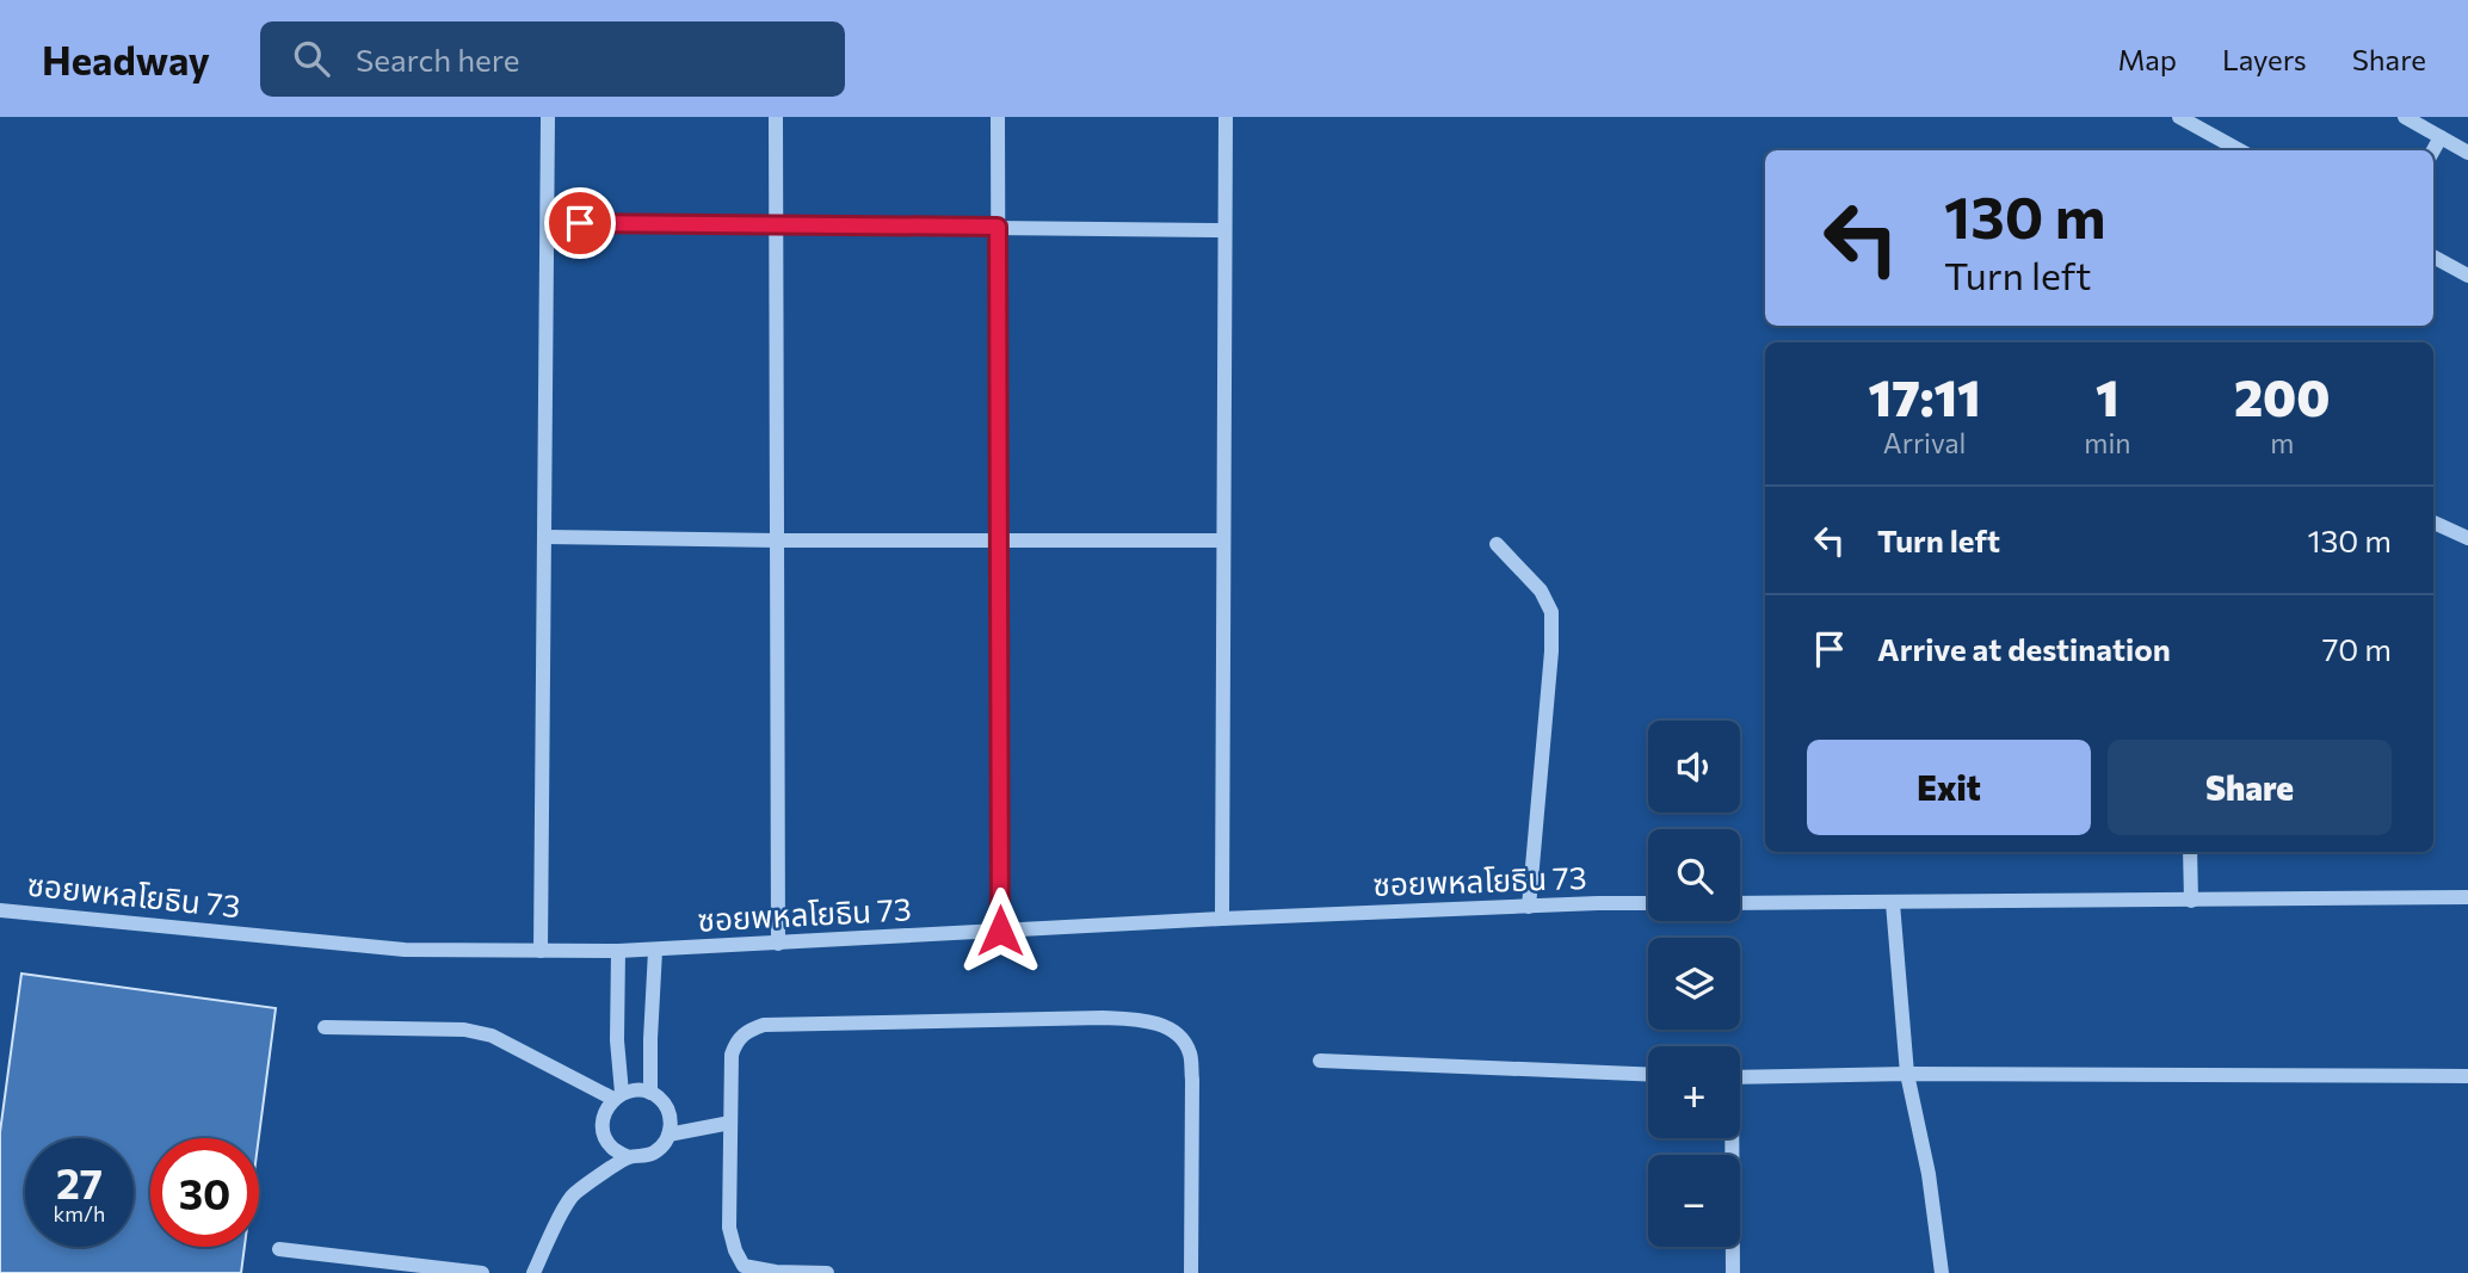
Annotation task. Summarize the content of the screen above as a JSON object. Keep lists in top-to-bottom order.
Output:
{
  "streets": {
    "street": ["ซอยพหลโยธิน 73"]
  },
  "page": {
    "header": "Headway",
    "search": "Search here",
    "nav": ["Map", "Layers", "Share"],
    "turn": ["130 m", "Turn left"],
    "eta": [
      "17:11",
      "Arrival",
      "1",
      "min",
      "200",
      "m"
    ],
    "list": [
      {
        "name": "Turn left",
        "value": "130 m"
      },
      {
        "name": "Arrive at destination",
        "value": "70 m"
      }
    ],
    "map_buttons": ["+", "−"],
    "buttons": ["Exit", "Share"],
    "speed": "27 km/h",
    "limit": "30"
  }
}
